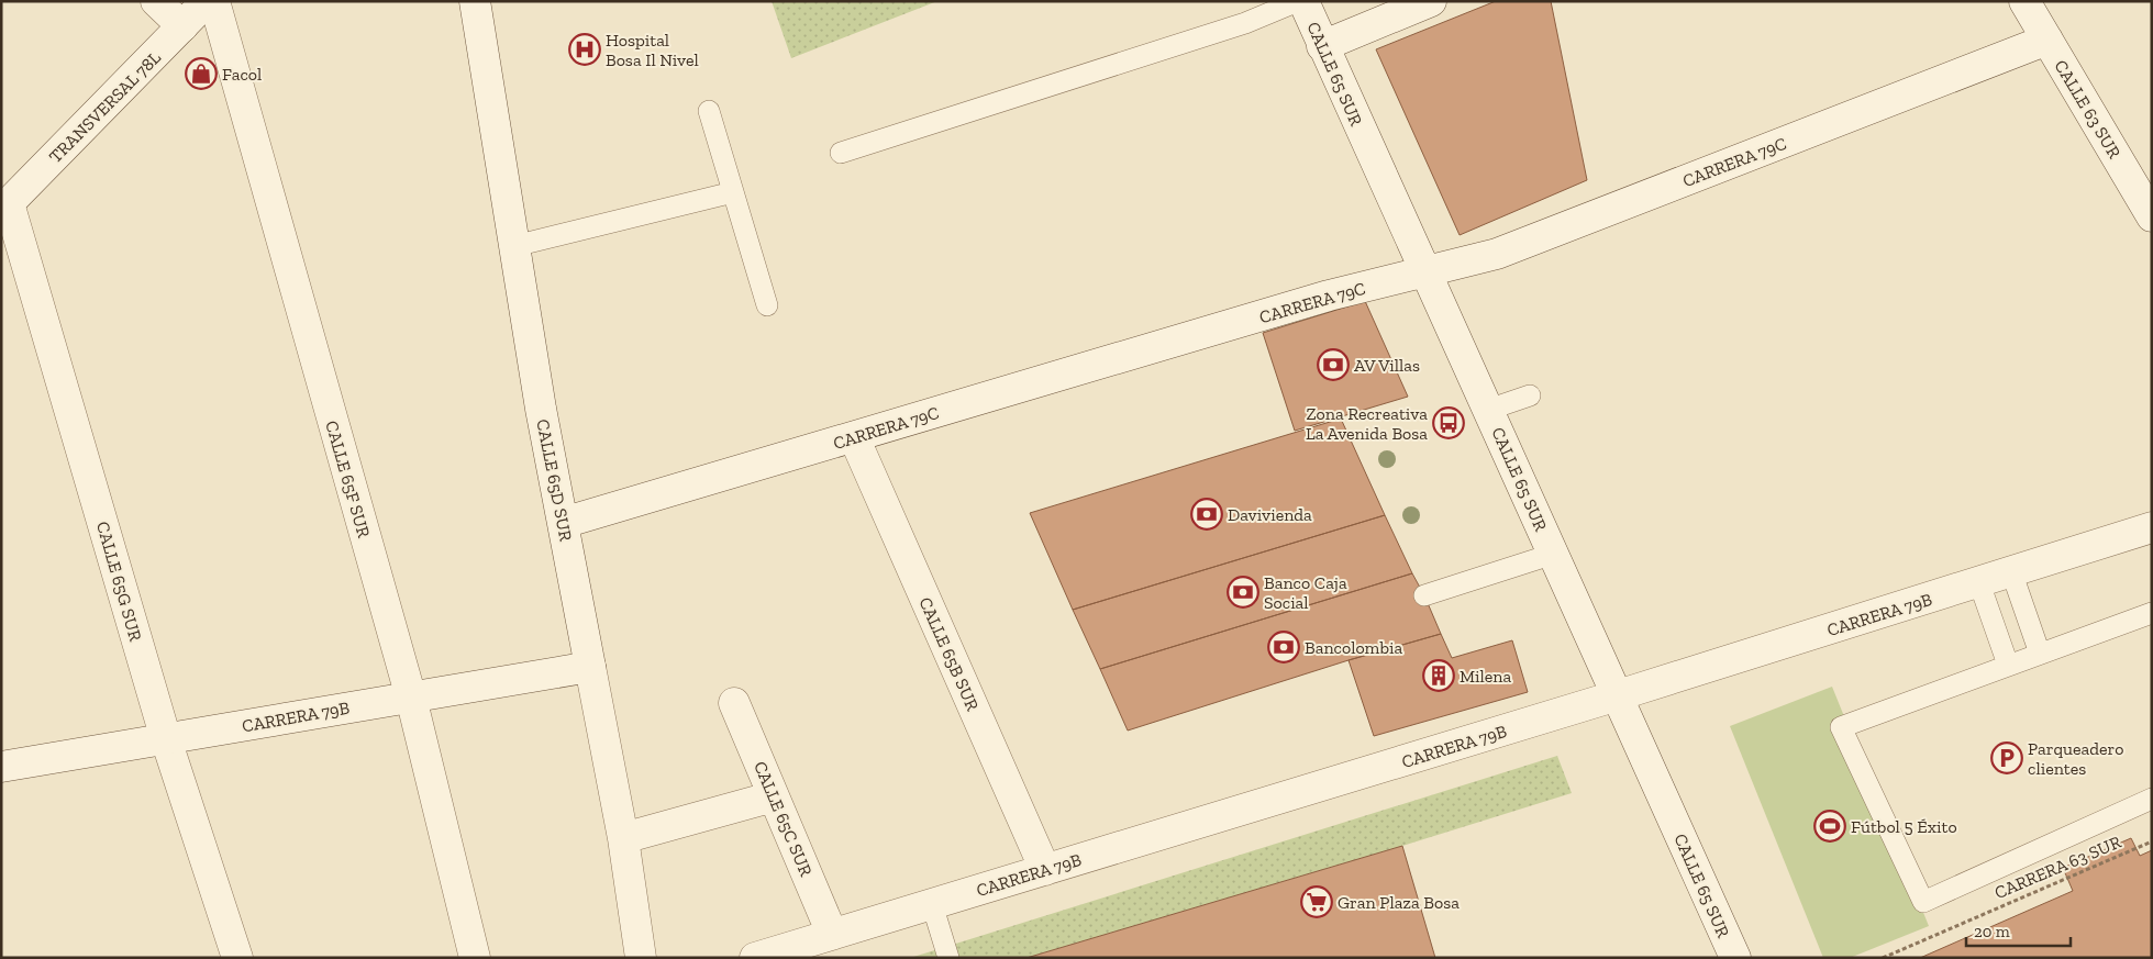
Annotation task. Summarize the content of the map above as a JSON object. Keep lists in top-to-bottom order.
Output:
{
  "streets": {
    "street": [
      "CALLE 65 SUR",
      "TRANSVERSAL 78L",
      "CALLE 63 SUR",
      "CARRERA 79C",
      "CALLE 65F SUR",
      "CALLE 65D SUR",
      "CALLE 65G SUR",
      "CARRERA 79B",
      "CALLE 65B SUR",
      "CALLE 65C SUR"
    ],
    "path": ["CARRERA 63 SUR"]
  },
  "crossings": [
    ["CALLE 65 SUR", "CARRERA 79C"],
    ["CALLE 65 SUR", "CARRERA 79B"],
    ["TRANSVERSAL 78L", "CALLE 65G SUR"],
    ["CALLE 63 SUR", "CARRERA 79C"],
    ["CARRERA 79C", "CALLE 65D SUR"],
    ["CARRERA 79C", "CALLE 65B SUR"],
    ["CALLE 65F SUR", "CARRERA 79B"],
    ["CALLE 65D SUR", "CARRERA 79B"],
    ["CALLE 65G SUR", "CARRERA 79B"],
    ["CARRERA 79B", "CALLE 65B SUR"],
    ["CARRERA 79B", "CALLE 65C SUR"]
  ],
  "places": {
    "hospital": ["Hospital Bosa Il Nivel"],
    "shop": ["Facol"],
    "bank": [
      "AV Villas",
      "Davivienda",
      "Banco Caja Social",
      "Bancolombia"
    ],
    "bus stop": ["Zona Recreativa La Avenida Bosa"],
    "building": ["Milena"],
    "parking": ["Parqueadero clientes"],
    "sports": ["Fútbol 5 Éxito"],
    "supermarket": ["Gran Plaza Bosa"]
  },
  "scale_bar": "20 m"
}
